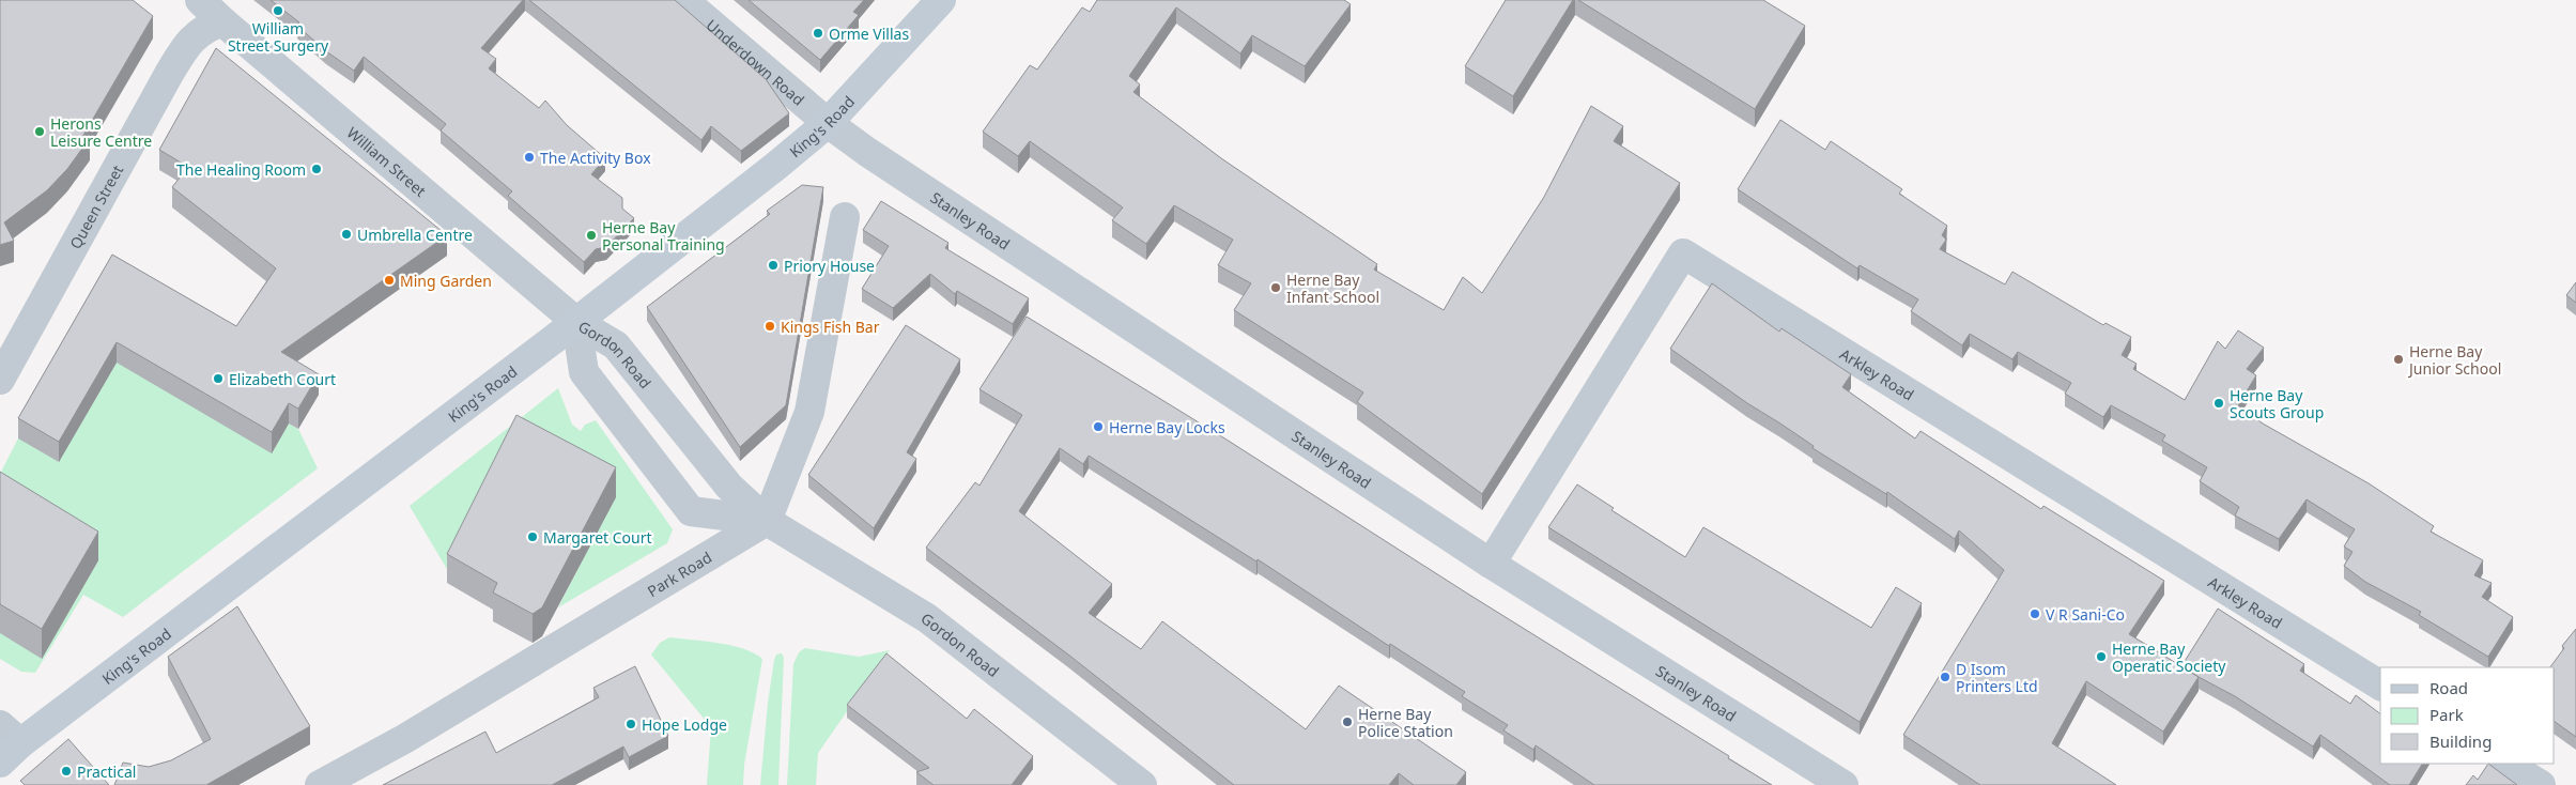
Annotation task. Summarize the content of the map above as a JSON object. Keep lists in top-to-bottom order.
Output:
{
  "streets": {
    "street": [
      "Underdown Road",
      "King's Road",
      "William Street",
      "Queen Street",
      "Stanley Road",
      "Gordon Road",
      "Arkley Road",
      "Park Road"
    ]
  },
  "crossings": [
    ["Underdown Road", "King's Road"],
    ["Underdown Road", "Stanley Road"],
    ["King's Road", "William Street"],
    ["King's Road", "Stanley Road"],
    ["King's Road", "Gordon Road"],
    ["William Street", "Queen Street"],
    ["William Street", "Gordon Road"],
    ["Stanley Road", "Arkley Road"],
    ["Gordon Road", "Park Road"]
  ],
  "places": [
    "William Street Surgery",
    "Orme Villas",
    "Herons Leisure Centre",
    "The Activity Box",
    "The Healing Room",
    "Umbrella Centre",
    "Herne Bay Personal Training",
    "Priory House",
    "Ming Garden",
    "Herne Bay Infant School",
    "Kings Fish Bar",
    "Herne Bay Junior School",
    "Elizabeth Court",
    "Herne Bay Scouts Group",
    "Herne Bay Locks",
    "Margaret Court",
    "V R Sani-Co",
    "Herne Bay Operatic Society",
    "D Isom Printers Ltd",
    "Herne Bay Police Station",
    "Hope Lodge",
    "Practical"
  ],
  "legend": ["Road", "Park", "Building"]
}
